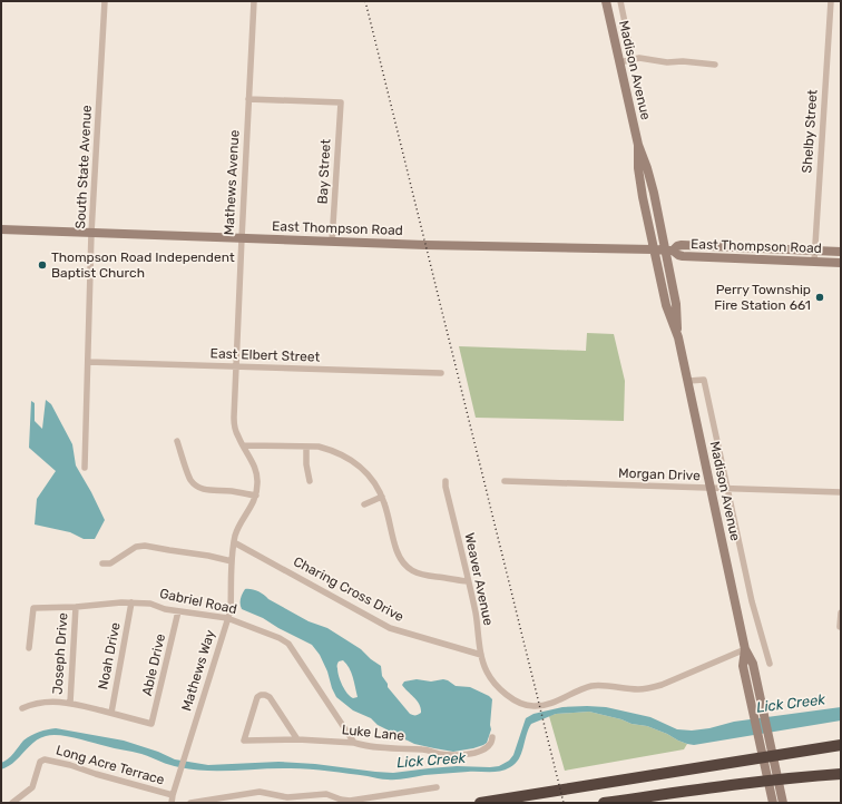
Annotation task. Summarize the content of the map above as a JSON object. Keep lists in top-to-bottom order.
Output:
{
  "streets": {
    "main road": ["Madison Avenue", "East Thompson Road"],
    "street": [
      "Shelby Street",
      "South State Avenue",
      "Bay Street",
      "Mathews Avenue",
      "East Elbert Street",
      "Morgan Drive",
      "Weaver Avenue",
      "Charing Cross Drive",
      "Gabriel Road",
      "Joseph Drive",
      "Noah Drive",
      "Able Drive",
      "Mathews Way",
      "Luke Lane",
      "Long Acre Terrace"
    ]
  },
  "crossings": [
    ["Madison Avenue", "East Thompson Road"],
    ["Madison Avenue", "Morgan Drive"],
    ["Madison Avenue", "Weaver Avenue"],
    ["Shelby Street", "East Thompson Road"],
    ["South State Avenue", "East Thompson Road"],
    ["South State Avenue", "East Elbert Street"],
    ["Bay Street", "Mathews Avenue"],
    ["Bay Street", "East Thompson Road"],
    ["Mathews Avenue", "East Thompson Road"],
    ["Mathews Avenue", "East Elbert Street"],
    ["Mathews Avenue", "Mathews Way"],
    ["Weaver Avenue", "Charing Cross Drive"],
    ["Charing Cross Drive", "Mathews Way"],
    ["Gabriel Road", "Joseph Drive"],
    ["Gabriel Road", "Noah Drive"],
    ["Gabriel Road", "Able Drive"],
    ["Gabriel Road", "Mathews Way"],
    ["Gabriel Road", "Luke Lane"],
    ["Noah Drive", "Able Drive"],
    ["Mathews Way", "Long Acre Terrace"]
  ],
  "water": ["Lick Creek"],
  "places": ["Thompson Road Independent Baptist Church", "Perry Township Fire Station 661"]
}
